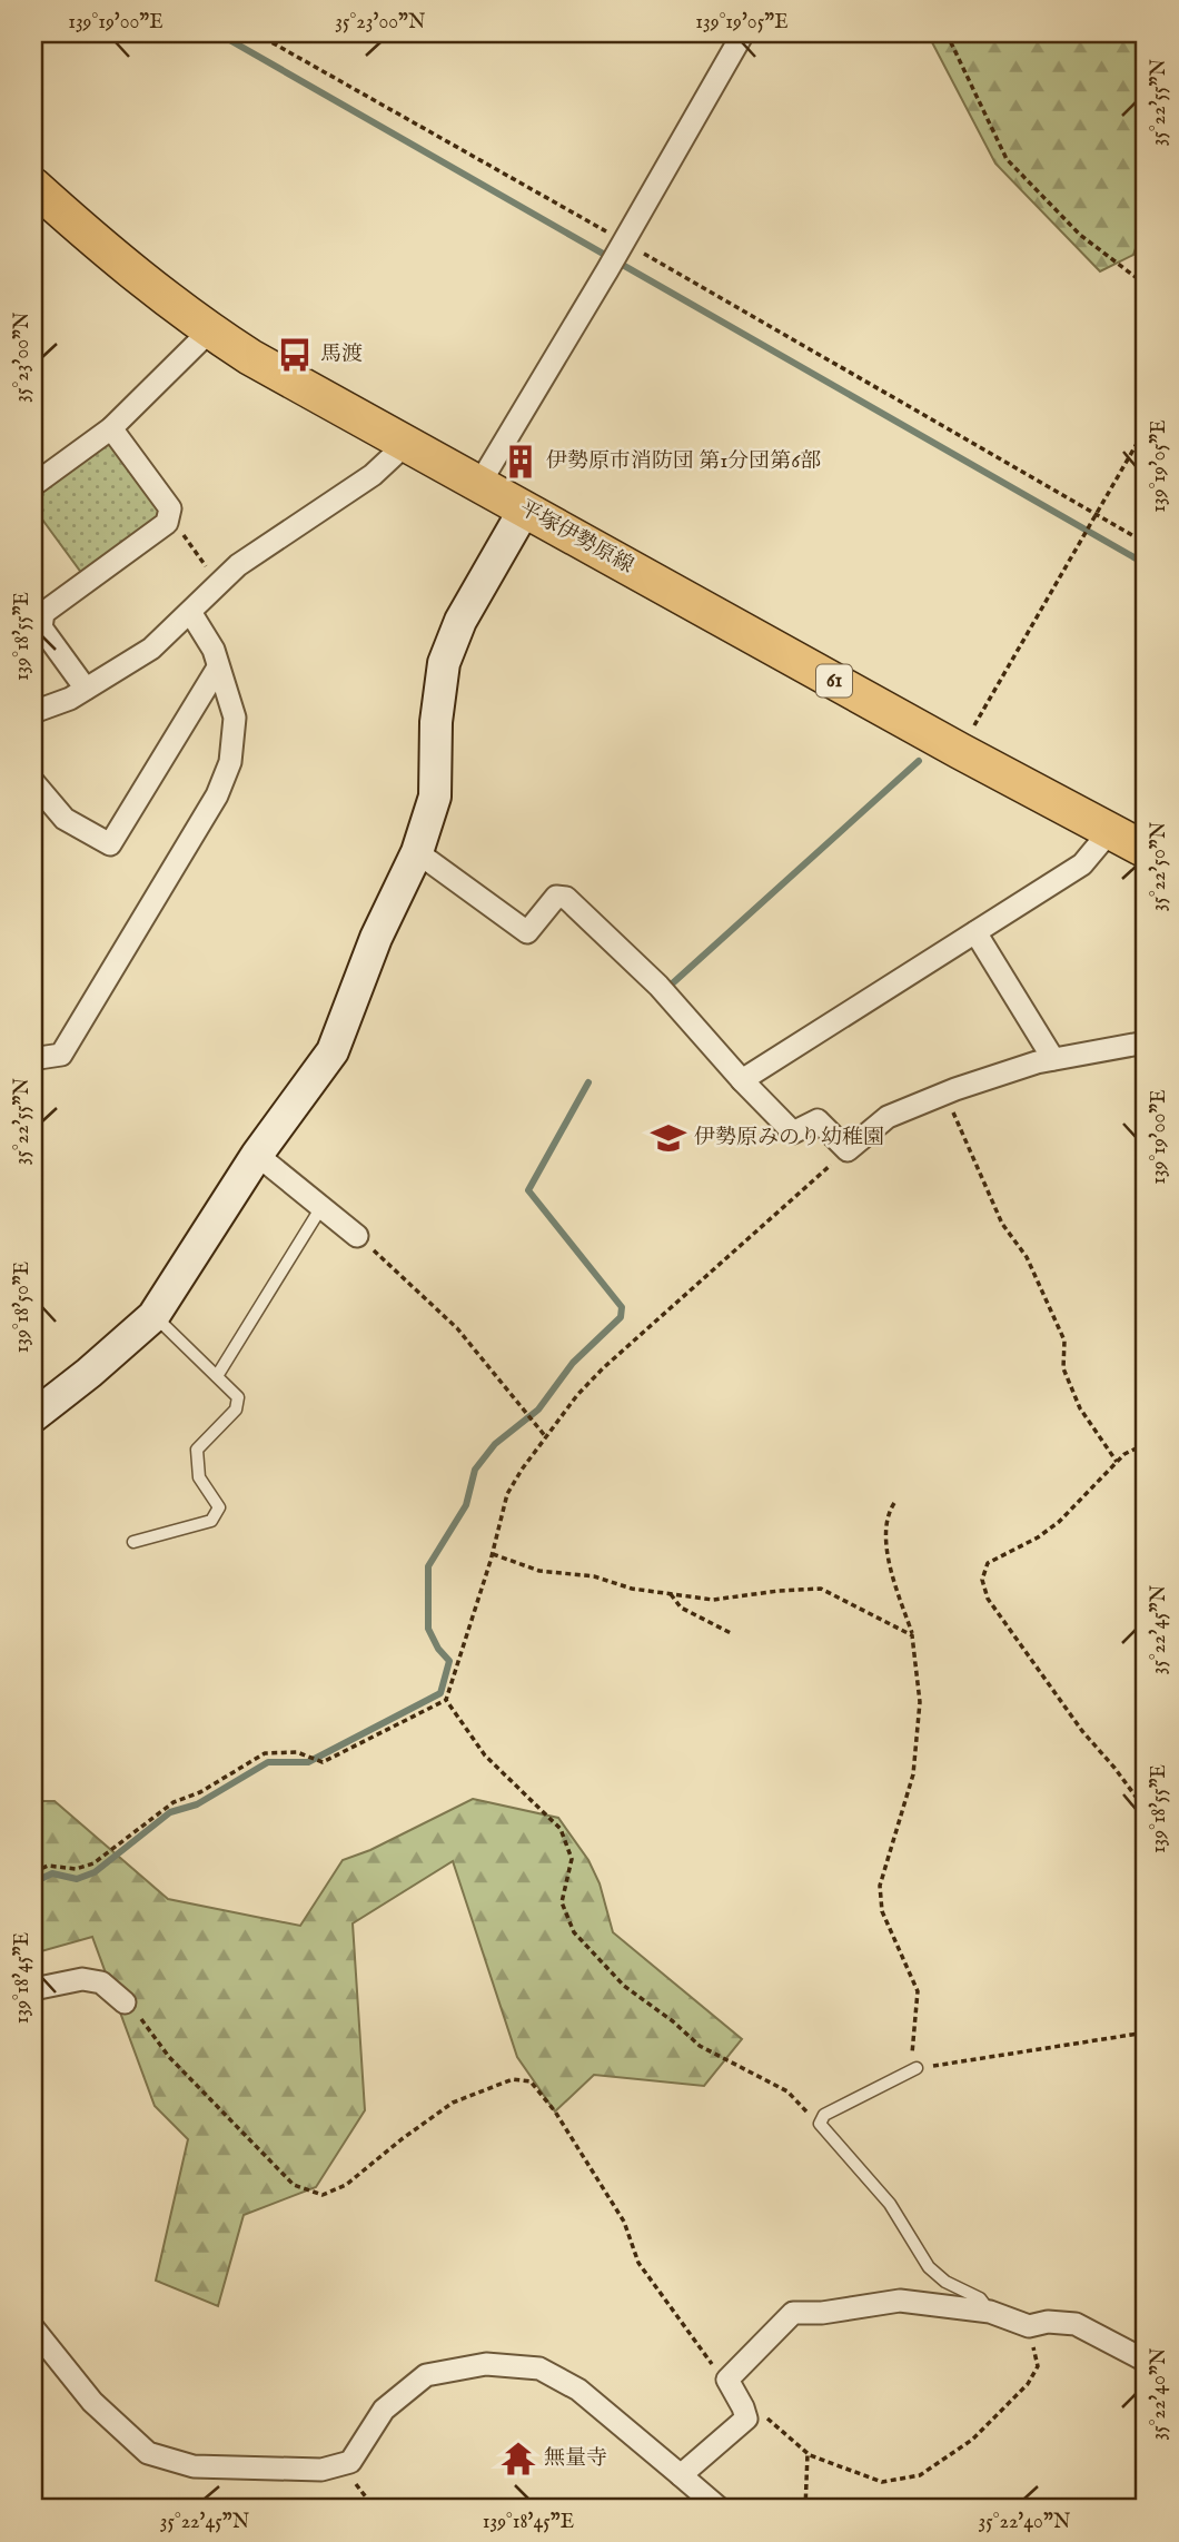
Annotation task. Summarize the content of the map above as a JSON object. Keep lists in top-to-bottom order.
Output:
{
  "streets": {
    "main road": ["平塚伊勢原線", "61"]
  },
  "places": {
    "bus stop": ["馬渡"],
    "building": ["伊勢原市消防団 第1分団第6部"],
    "school or university": ["伊勢原みのり幼稚園"],
    "temple": ["無量寺"]
  },
  "coordinates": [
    "139°19'00\"E",
    "35°23'00\"N",
    "139°19'05\"E",
    "35°22'55\"N",
    "139°18'55\"E",
    "35°22'50\"N",
    "139°18'50\"E",
    "35°22'45\"N",
    "139°18'45\"E",
    "35°22'40\"N"
  ]
}
